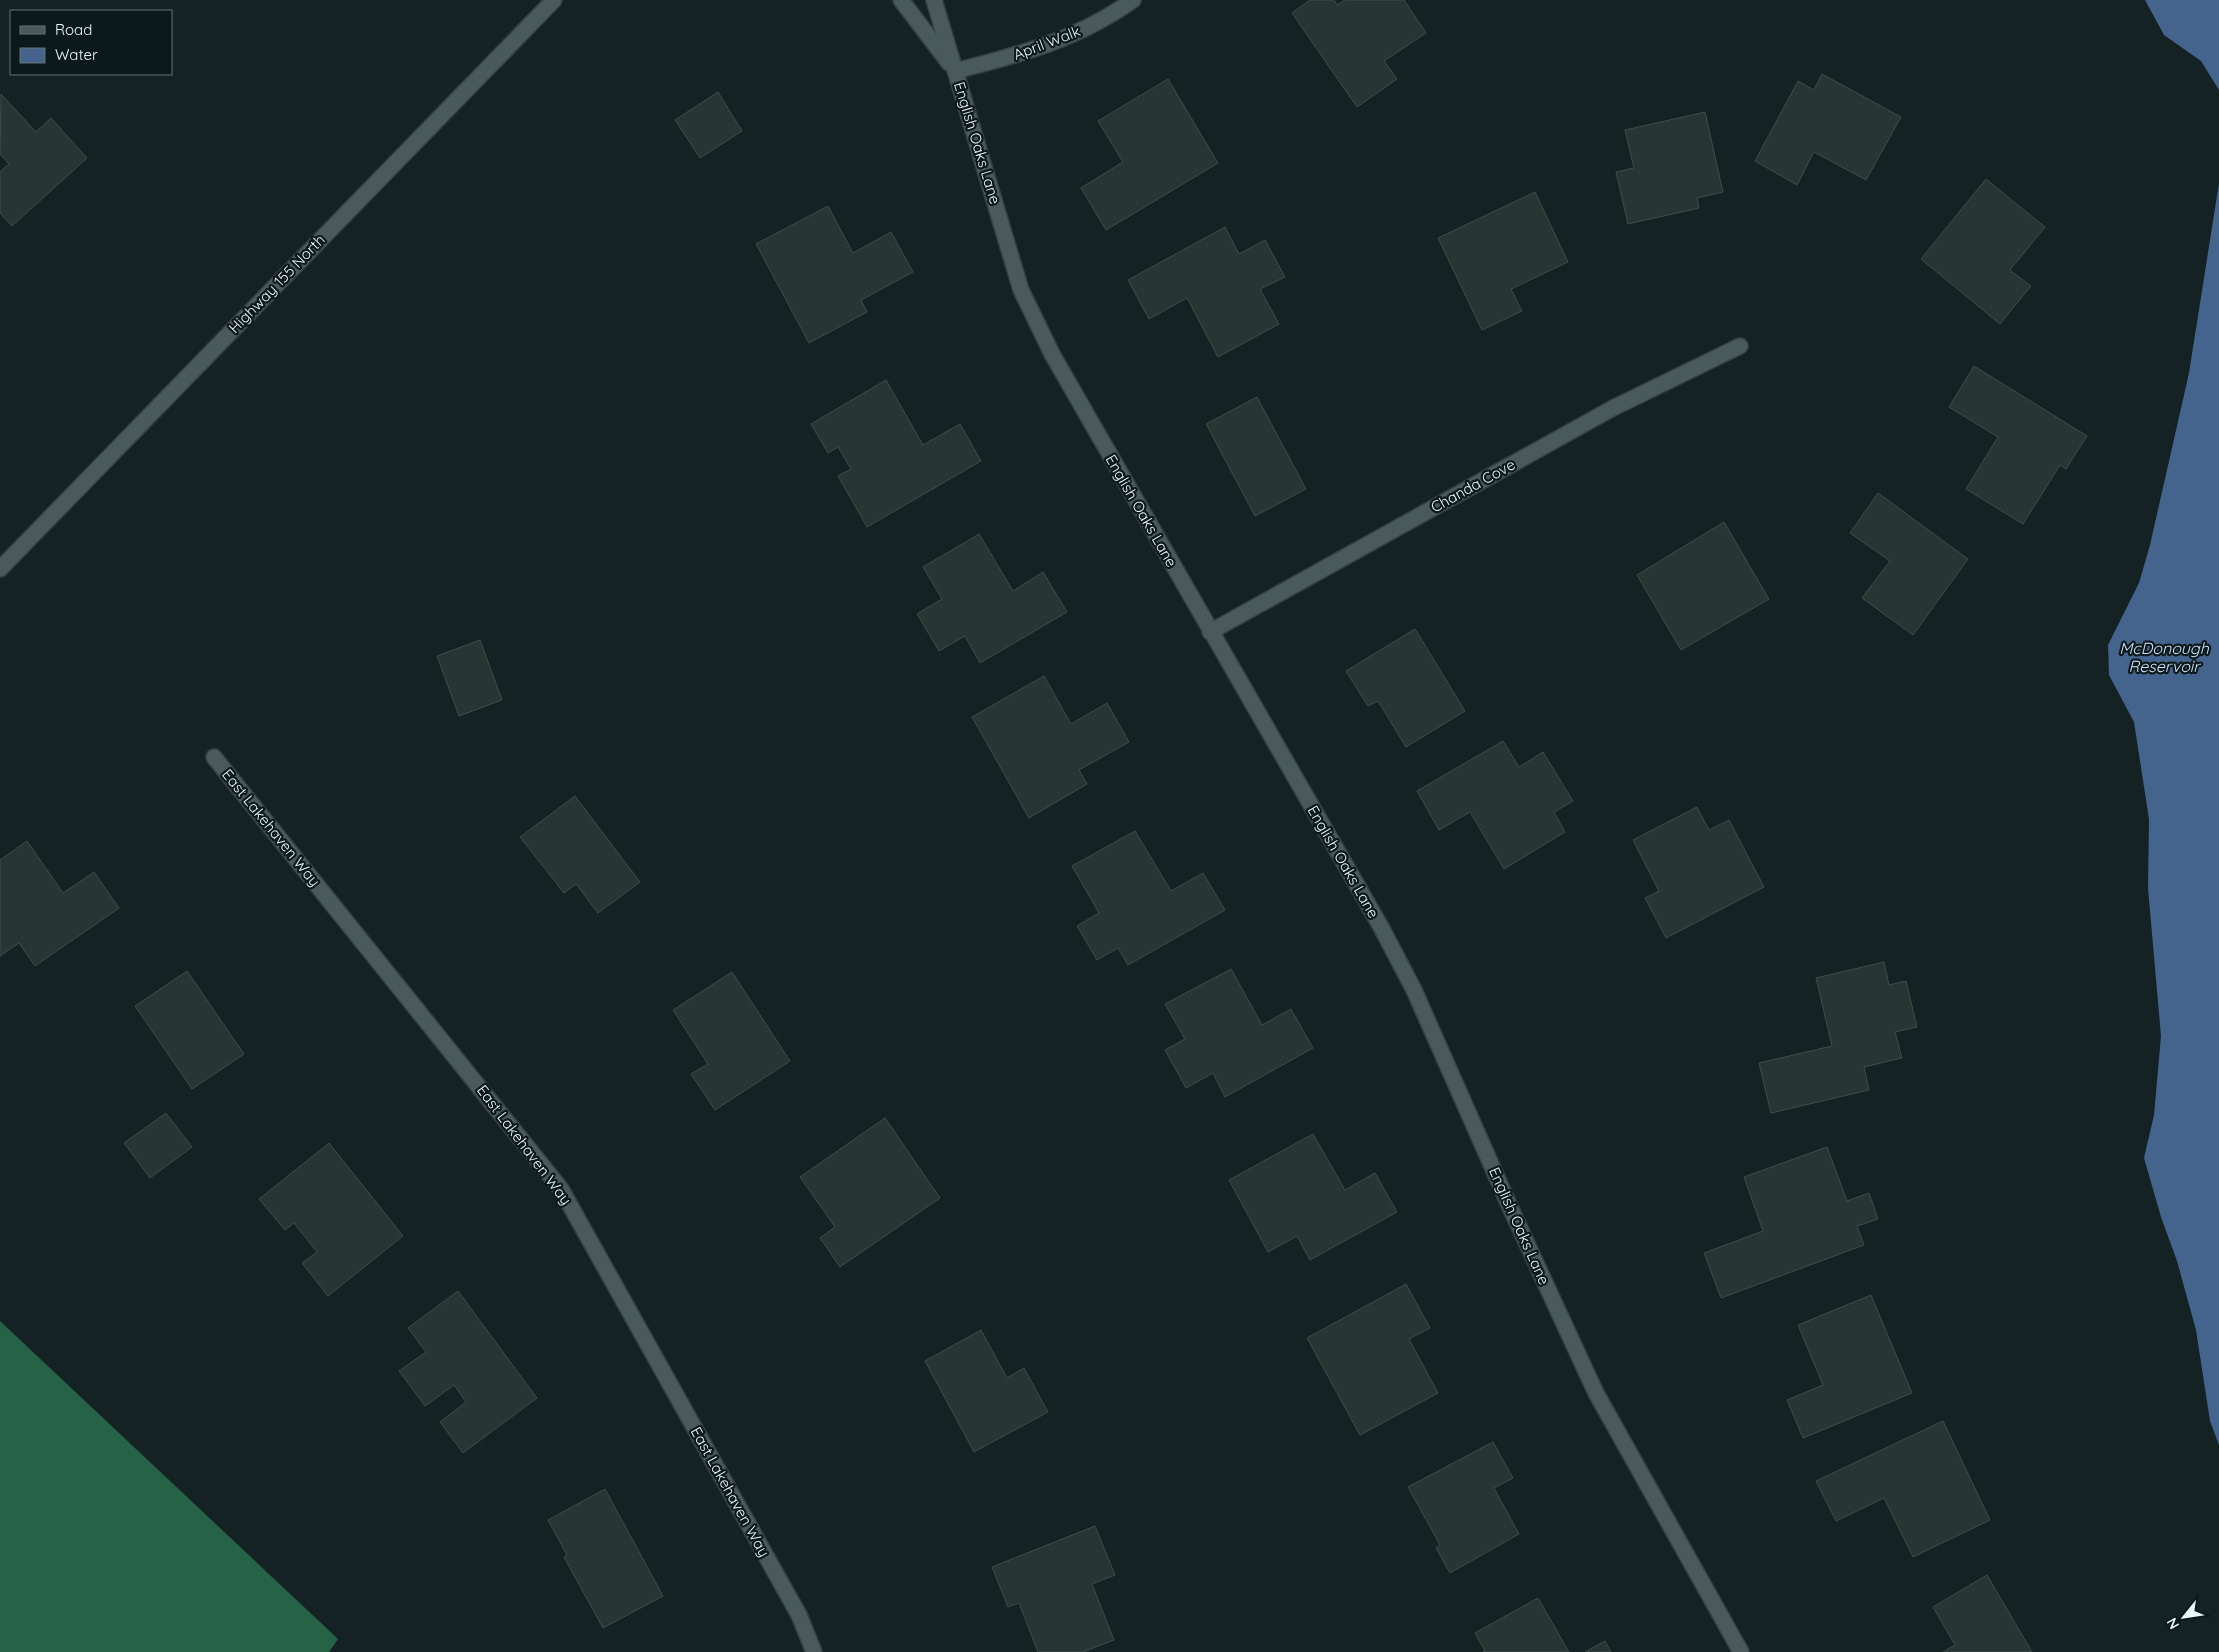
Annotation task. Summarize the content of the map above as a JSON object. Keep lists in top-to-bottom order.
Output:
{
  "streets": {
    "street": [
      "April Walk",
      "English Oaks Lane",
      "Highway 155 North",
      "Chanda Cove",
      "East Lakehaven Way"
    ]
  },
  "crossings": [
    ["April Walk", "English Oaks Lane"],
    ["English Oaks Lane", "Chanda Cove"]
  ],
  "water": ["McDonough Reservoir"],
  "legend": ["Road", "Water"],
  "north": "bottom left"
}
